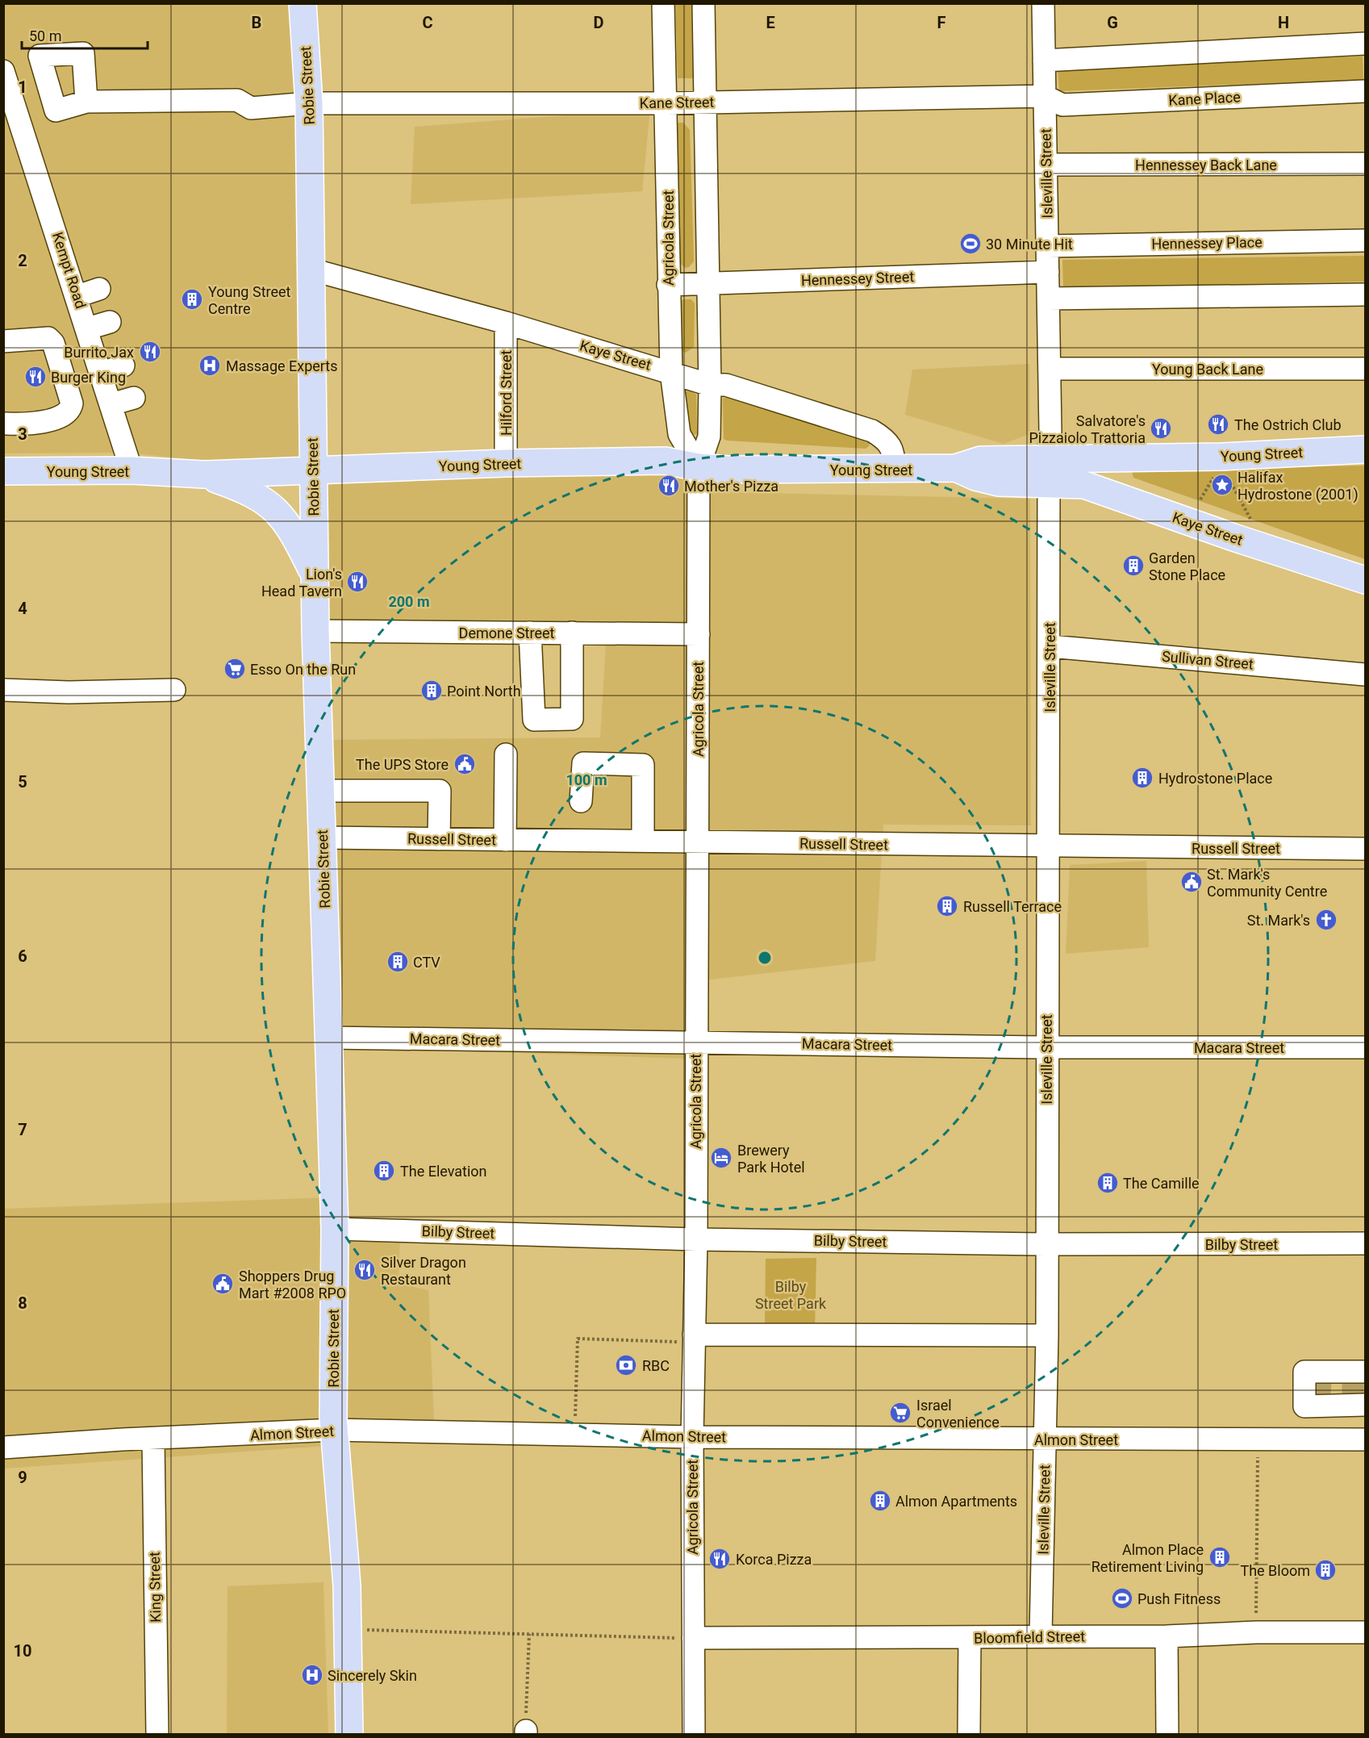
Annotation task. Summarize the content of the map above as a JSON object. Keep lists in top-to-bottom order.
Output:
{
  "streets": {
    "main road": ["Robie Street", "Kaye Street", "Young Street"],
    "street": [
      "Kane Place",
      "Kane Street",
      "Hennessey Back Lane",
      "Isleville Street",
      "Agricola Street",
      "Hennessey Place",
      "Kempt Road",
      "Hennessey Street",
      "Young Back Lane",
      "Hilford Street",
      "Demone Street",
      "Sullivan Street",
      "Russell Street",
      "Macara Street",
      "Bilby Street",
      "Almon Street",
      "King Street",
      "Bloomfield Street"
    ]
  },
  "crossings": [
    ["Robie Street", "Kane Street"],
    ["Robie Street", "Kaye Street"],
    ["Robie Street", "Young Street"],
    ["Robie Street", "Demone Street"],
    ["Robie Street", "Russell Street"],
    ["Robie Street", "Macara Street"],
    ["Robie Street", "Bilby Street"],
    ["Robie Street", "Almon Street"],
    ["Kane Place", "Kane Street"],
    ["Kane Place", "Isleville Street"],
    ["Kane Street", "Isleville Street"],
    ["Kane Street", "Agricola Street"],
    ["Hennessey Back Lane", "Isleville Street"],
    ["Isleville Street", "Hennessey Place"],
    ["Isleville Street", "Hennessey Street"],
    ["Isleville Street", "Kaye Street"],
    ["Isleville Street", "Young Back Lane"],
    ["Isleville Street", "Young Street"],
    ["Isleville Street", "Sullivan Street"],
    ["Isleville Street", "Russell Street"],
    ["Isleville Street", "Macara Street"],
    ["Isleville Street", "Bilby Street"],
    ["Isleville Street", "Almon Street"],
    ["Isleville Street", "Bloomfield Street"],
    ["Agricola Street", "Hennessey Street"],
    ["Agricola Street", "Kaye Street"],
    ["Agricola Street", "Young Street"],
    ["Agricola Street", "Demone Street"],
    ["Agricola Street", "Russell Street"],
    ["Agricola Street", "Macara Street"],
    ["Agricola Street", "Bilby Street"],
    ["Agricola Street", "Almon Street"],
    ["Agricola Street", "Bloomfield Street"],
    ["Kempt Road", "Young Street"],
    ["Kaye Street", "Hilford Street"],
    ["Kaye Street", "Young Street"],
    ["Hilford Street", "Young Street"],
    ["Almon Street", "King Street"]
  ],
  "parks": ["Bilby Street Park"],
  "places": {
    "sports": ["30 Minute Hit", "Push Fitness"],
    "building": [
      "Young Street Centre",
      "Garden Stone Place",
      "Point North",
      "Hydrostone Place",
      "Russell Terrace",
      "CTV",
      "The Elevation",
      "The Camille",
      "Almon Apartments",
      "Almon Place Retirement Living",
      "The Bloom"
    ],
    "restaurant": [
      "Burrito Jax",
      "Burger King",
      "The Ostrich Club",
      "Salvatore's Pizzaiolo Trattoria",
      "Mother's Pizza",
      "Lion's Head Tavern",
      "Silver Dragon Restaurant",
      "Korca Pizza"
    ],
    "hospital": ["Massage Experts", "Sincerely Skin"],
    "place": ["Halifax Hydrostone (2001)"],
    "supermarket": ["Esso On the Run", "Israel Convenience"],
    "public building": ["The UPS Store", "St. Mark's Community Centre", "Shoppers Drug Mart #2008 RPO"],
    "church": ["St. Mark's"],
    "hotel": ["Brewery Park Hotel"],
    "bank": ["RBC"]
  },
  "scale_bar": "50 m",
  "grid": {
    "columns": [
      "B",
      "C",
      "D",
      "E",
      "F",
      "G",
      "H"
    ],
    "rows": [
      "1",
      "2",
      "3",
      "4",
      "5",
      "6",
      "7",
      "8",
      "9",
      "10"
    ]
  },
  "rings": ["200 m", "100 m"]
}
